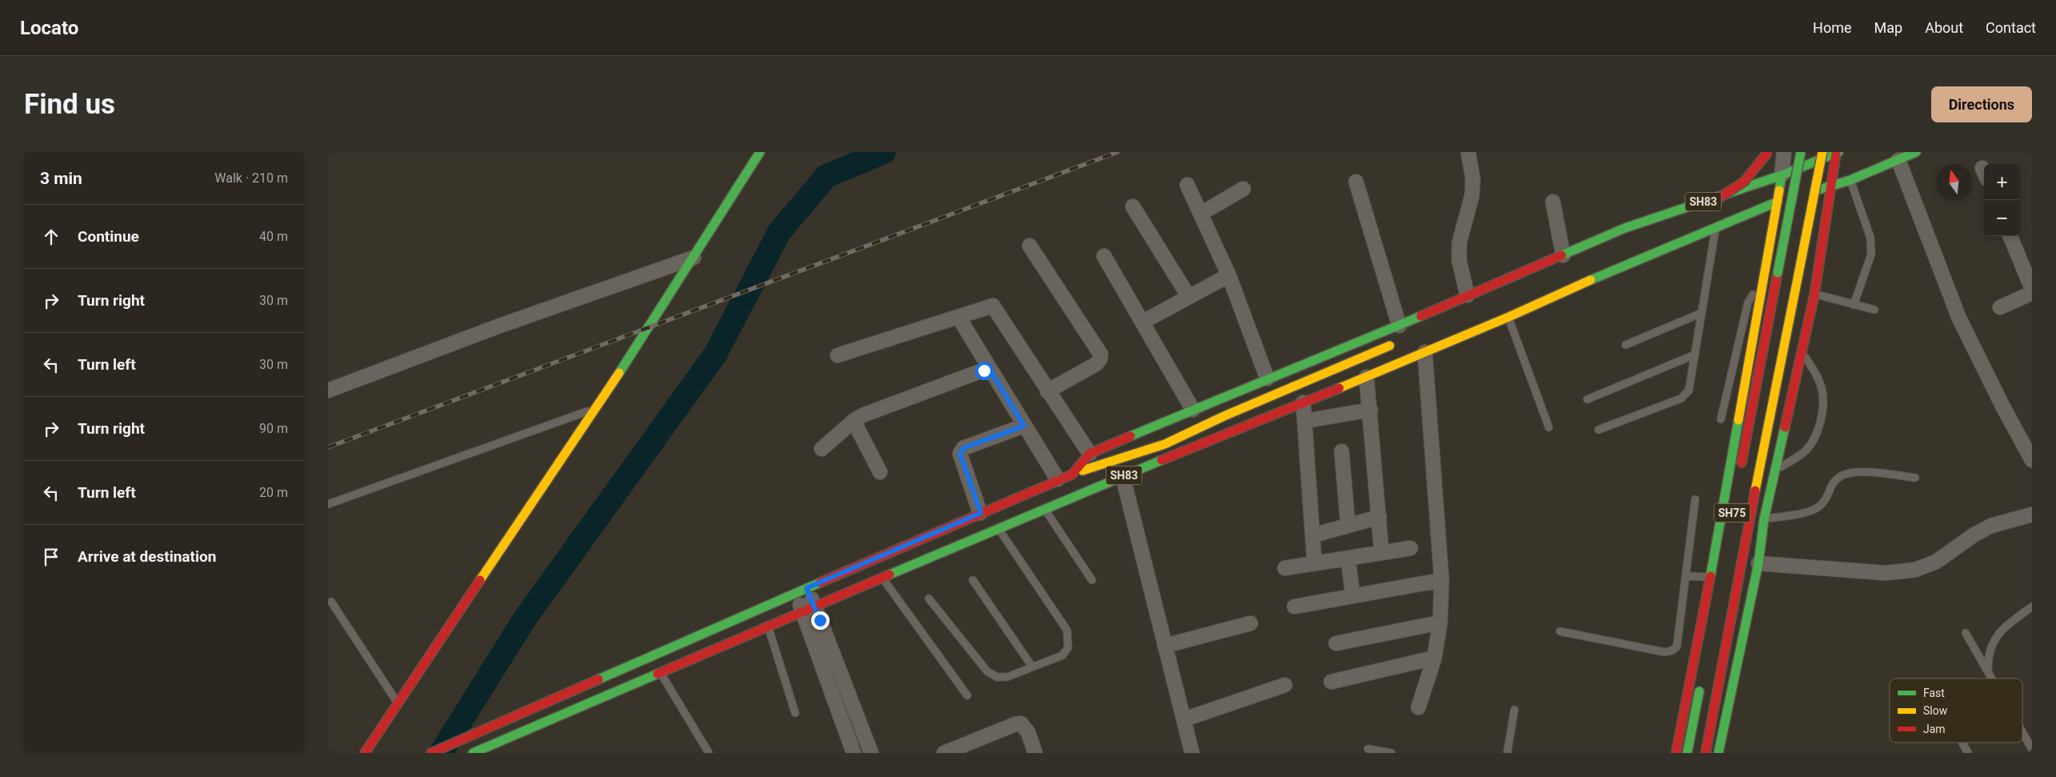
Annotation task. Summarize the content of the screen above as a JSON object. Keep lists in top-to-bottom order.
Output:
{
  "streets": {
    "main road": ["SH83", "SH75"]
  },
  "legend": ["Fast", "Slow", "Jam"],
  "north": "top",
  "page": {
    "header": "Locato",
    "nav": [
      "Home",
      "Map",
      "About",
      "Contact"
    ],
    "buttons": "Directions",
    "title": "Find us",
    "heading": ["3 min", "Walk · 210 m"],
    "map_buttons": ["+", "−"],
    "list": [
      ["Continue", "40 m"],
      ["Turn right", "30 m"],
      ["Turn left", "30 m"],
      ["Turn right", "90 m"],
      ["Turn left", "20 m"],
      "Arrive at destination"
    ]
  }
}
